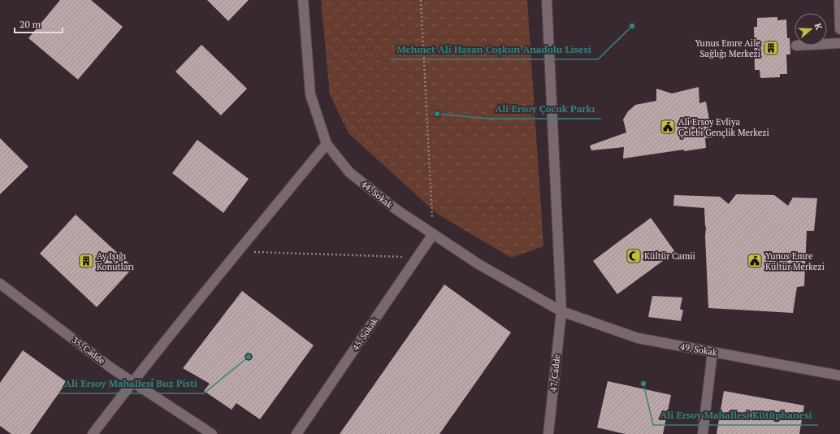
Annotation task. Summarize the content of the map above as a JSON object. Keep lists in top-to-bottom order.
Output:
{
  "streets": {
    "street": [
      "44. Sokak",
      "45. Sokak",
      "49. Sokak",
      "35. Cadde",
      "47. Cadde"
    ]
  },
  "crossings": [
    ["44. Sokak", "45. Sokak"],
    ["44. Sokak", "49. Sokak"],
    ["44. Sokak", "47. Cadde"],
    ["49. Sokak", "47. Cadde"]
  ],
  "places": {
    "other": [
      "Mehmet Ali Hasan Coşkun Anadolu Lisesi",
      "Ali Ersoy Çocuk Parkı",
      "Ali Ersoy Mahallesi̇ Buz Pisti",
      "Ali Ersoy Mahallesi Kütüphanesi"
    ],
    "building": ["Yunus Emre Aile Sağlığı Merkezi", "Ay Işığı Konutları"],
    "public building": ["Ali Ersoy Evliya Çelebi Gençlik Merkezi", "Yunus Emre Kültür Merkezi"],
    "mosque": ["Kültür Camii"]
  },
  "scale_bar": "20 m",
  "north": "right"
}
